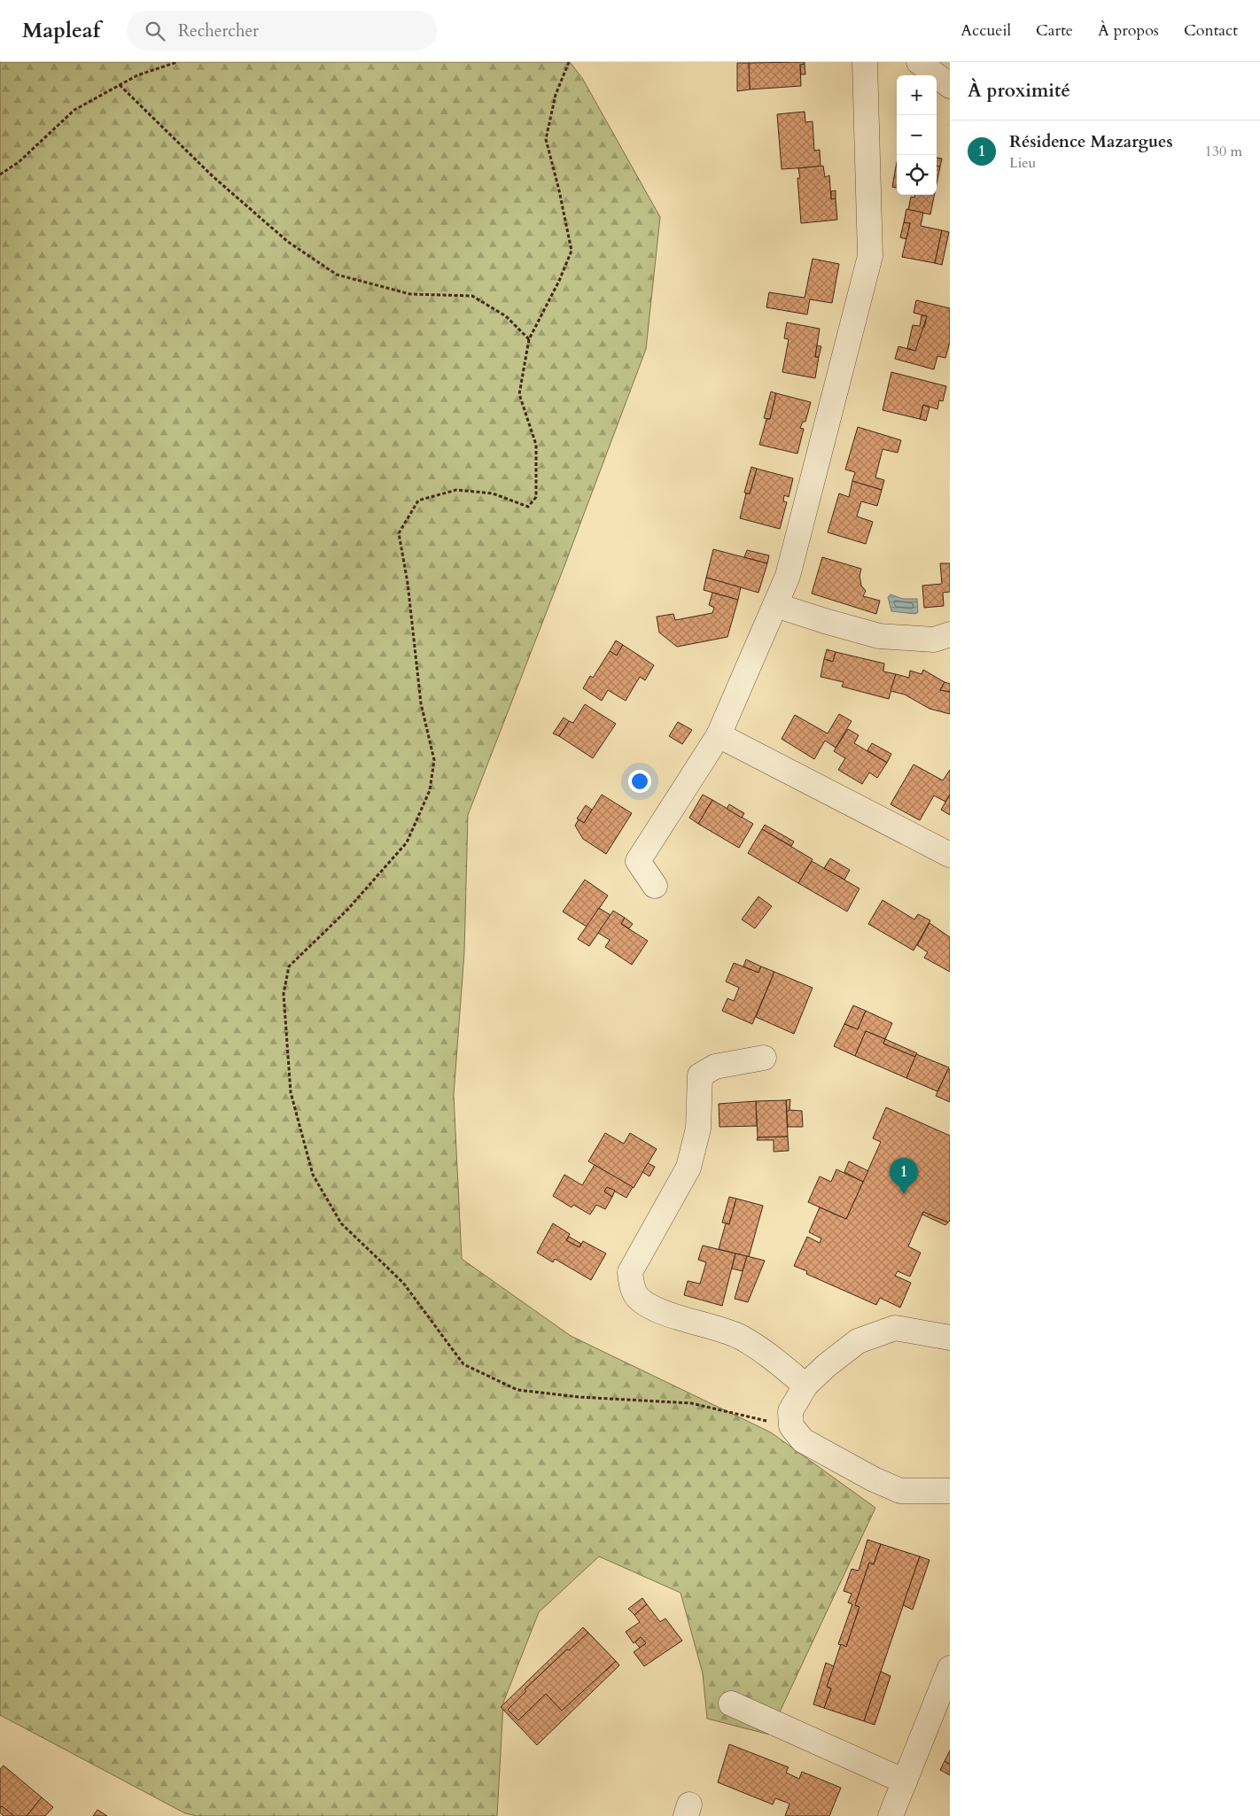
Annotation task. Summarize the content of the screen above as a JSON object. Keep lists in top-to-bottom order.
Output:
{
  "page": {
    "header": "Mapleaf",
    "search": "Rechercher",
    "nav": [
      "Accueil",
      "Carte",
      "À propos",
      "Contact"
    ],
    "heading": "À proximité",
    "map_buttons": ["+", "−"],
    "list": [
      {
        "mark": "1",
        "name": "Résidence Mazargues",
        "note": "Lieu",
        "value": "130 m"
      }
    ],
    "pins": "1"
  }
}
